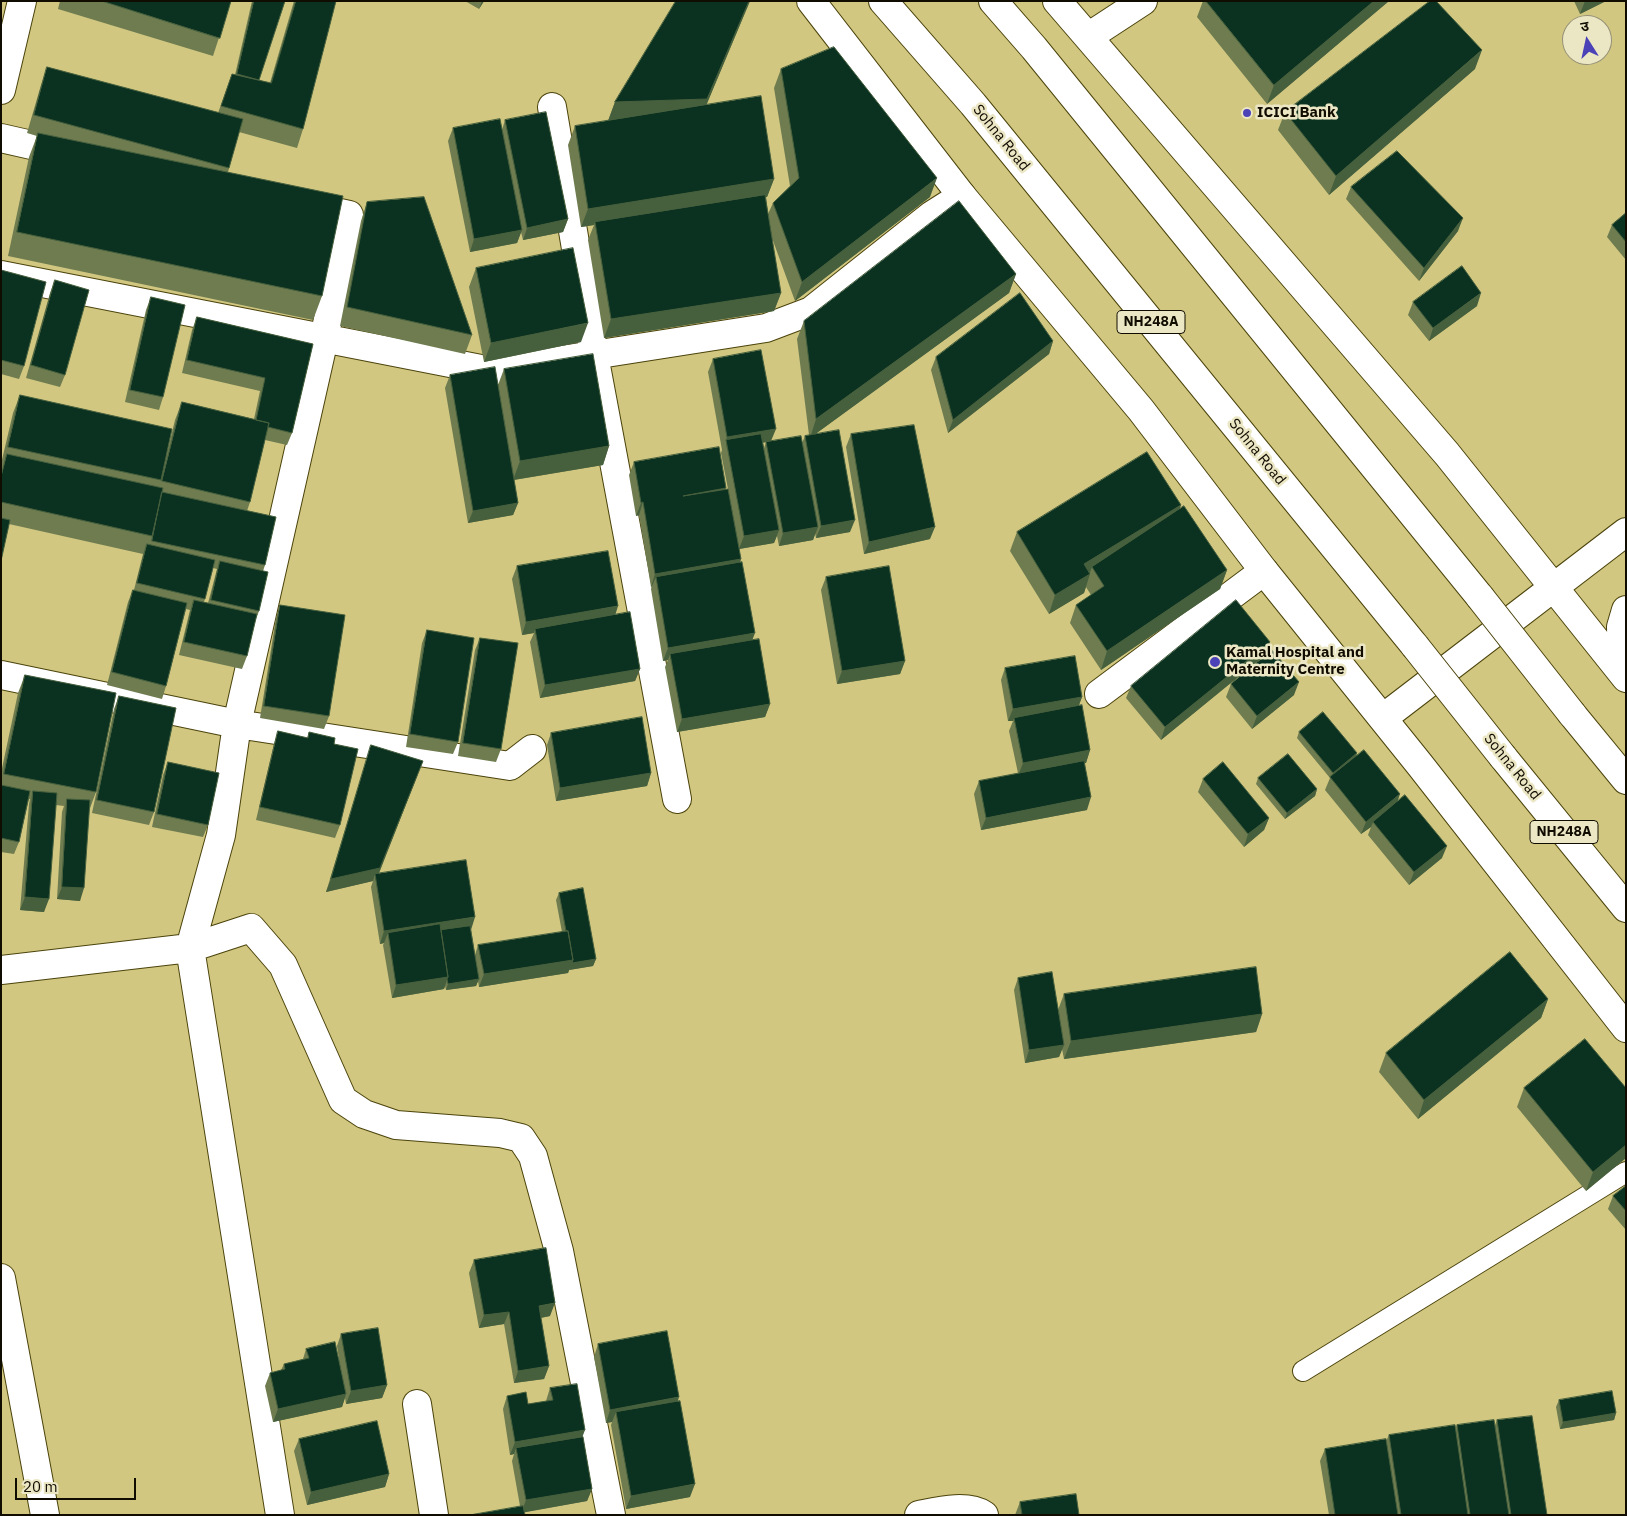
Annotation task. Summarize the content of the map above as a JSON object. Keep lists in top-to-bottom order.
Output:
{
  "streets": {
    "main road": ["Sohna Road", "NH248A"]
  },
  "places": ["ICICI Bank", "Kamal Hospital and Maternity Centre"],
  "scale_bar": "20 m",
  "north": "top"
}
